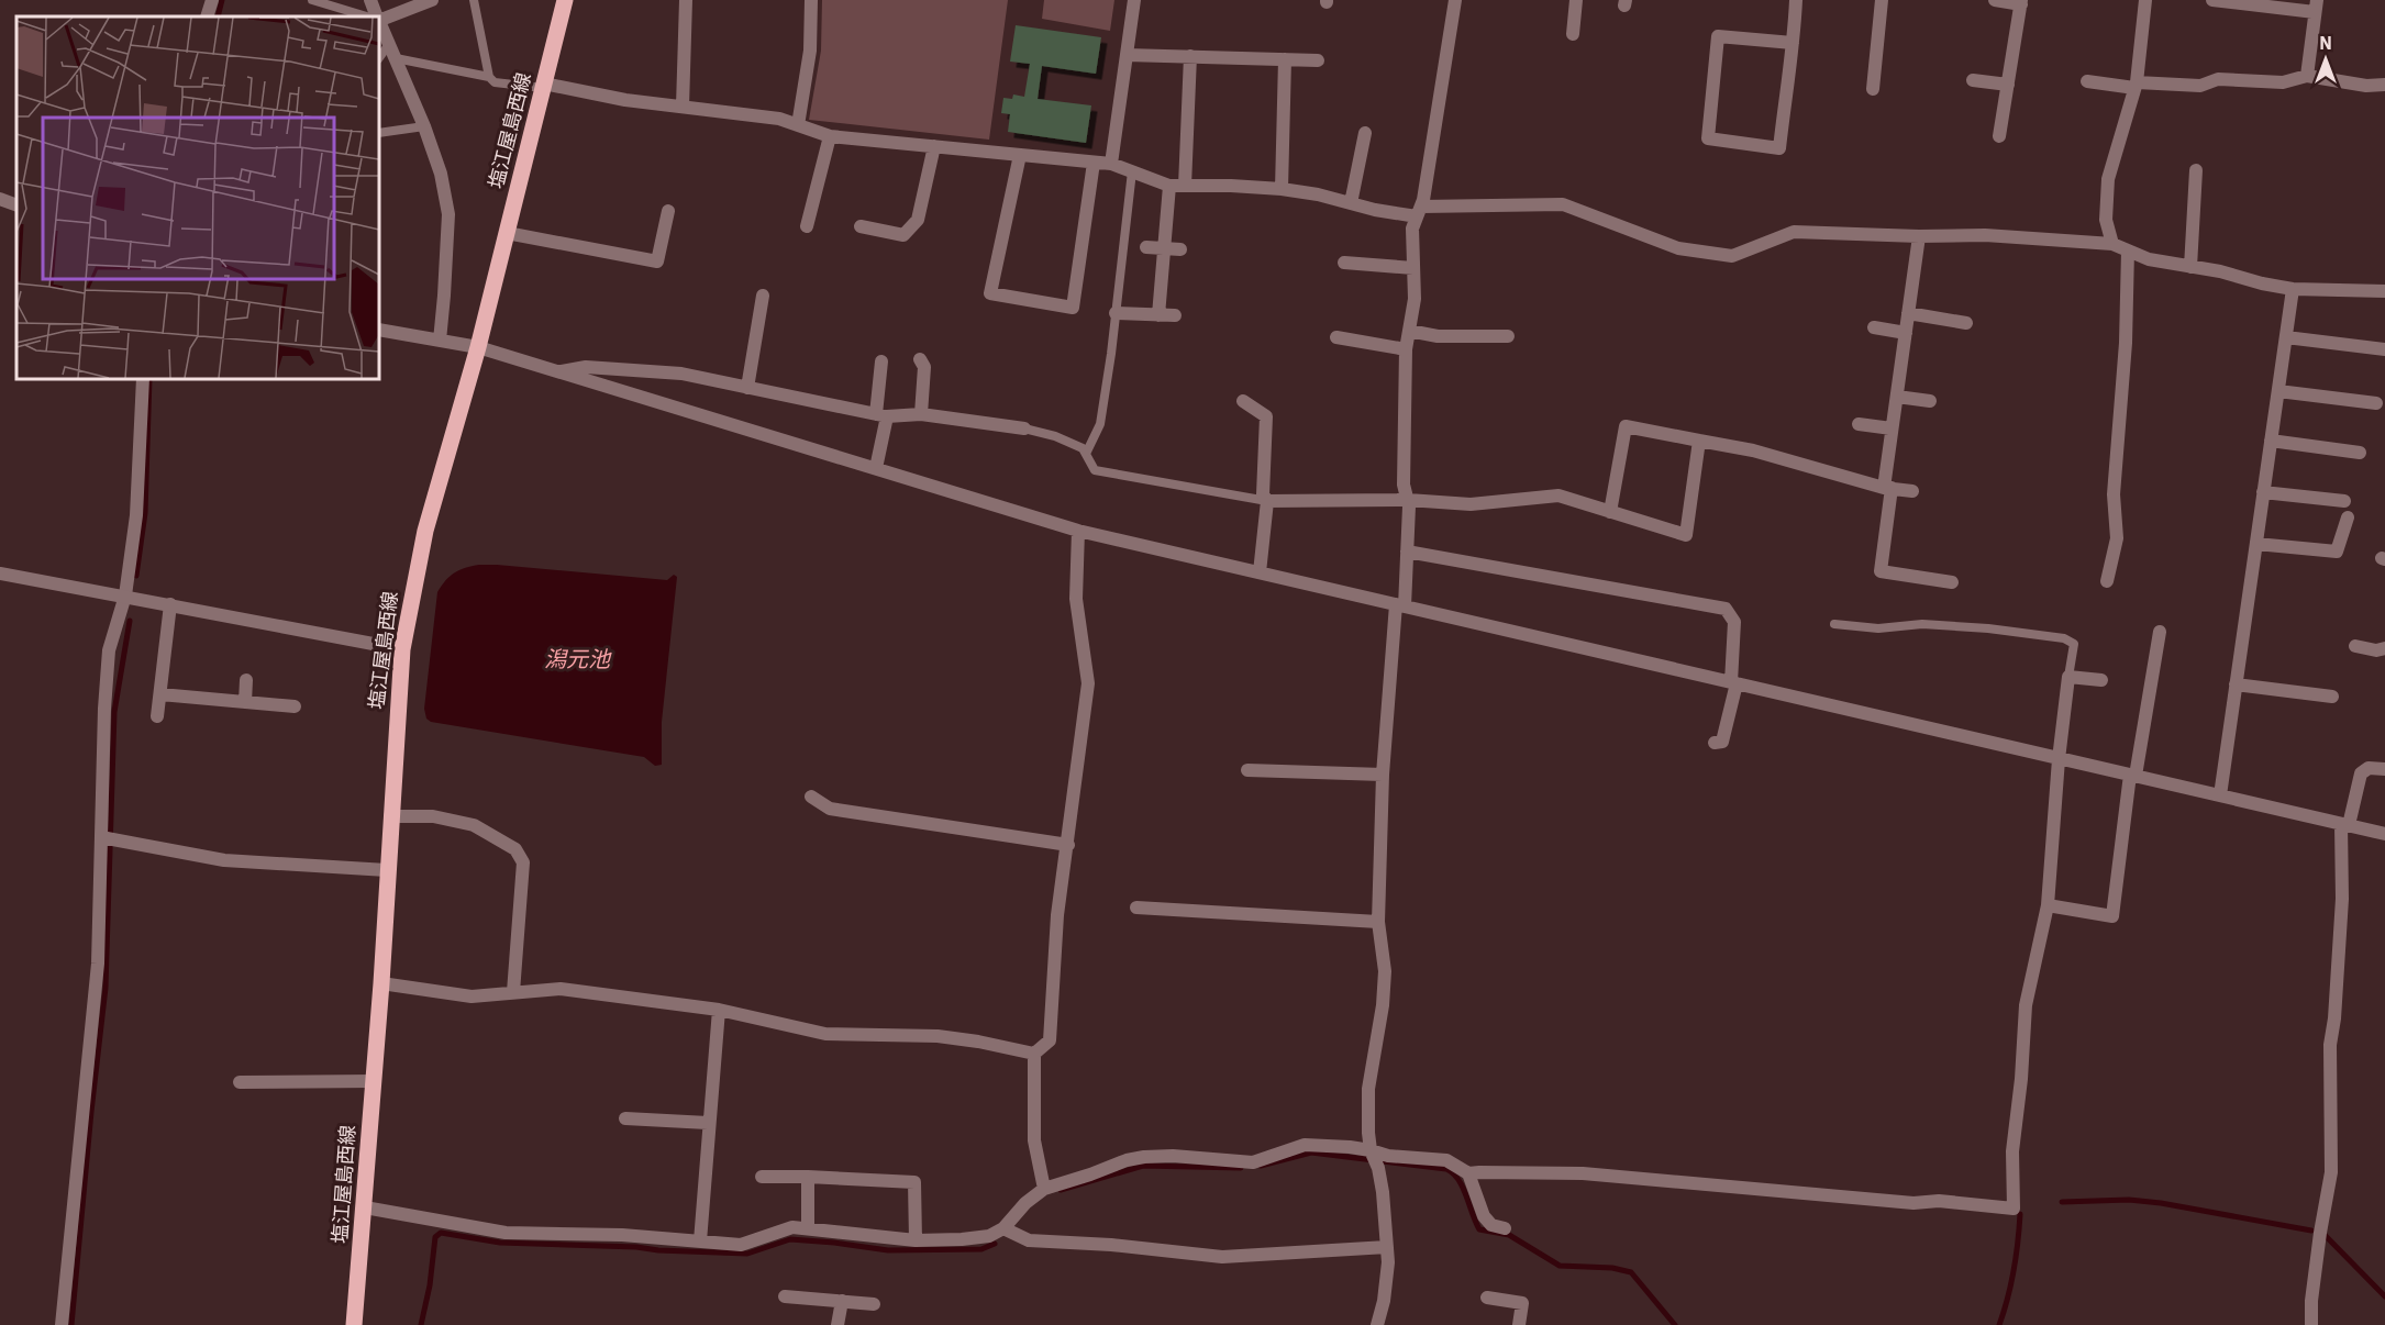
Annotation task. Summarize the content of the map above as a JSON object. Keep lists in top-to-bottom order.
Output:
{
  "streets": {
    "main road": ["塩江屋島西線"]
  },
  "water": ["潟元池"],
  "north": "top"
}
